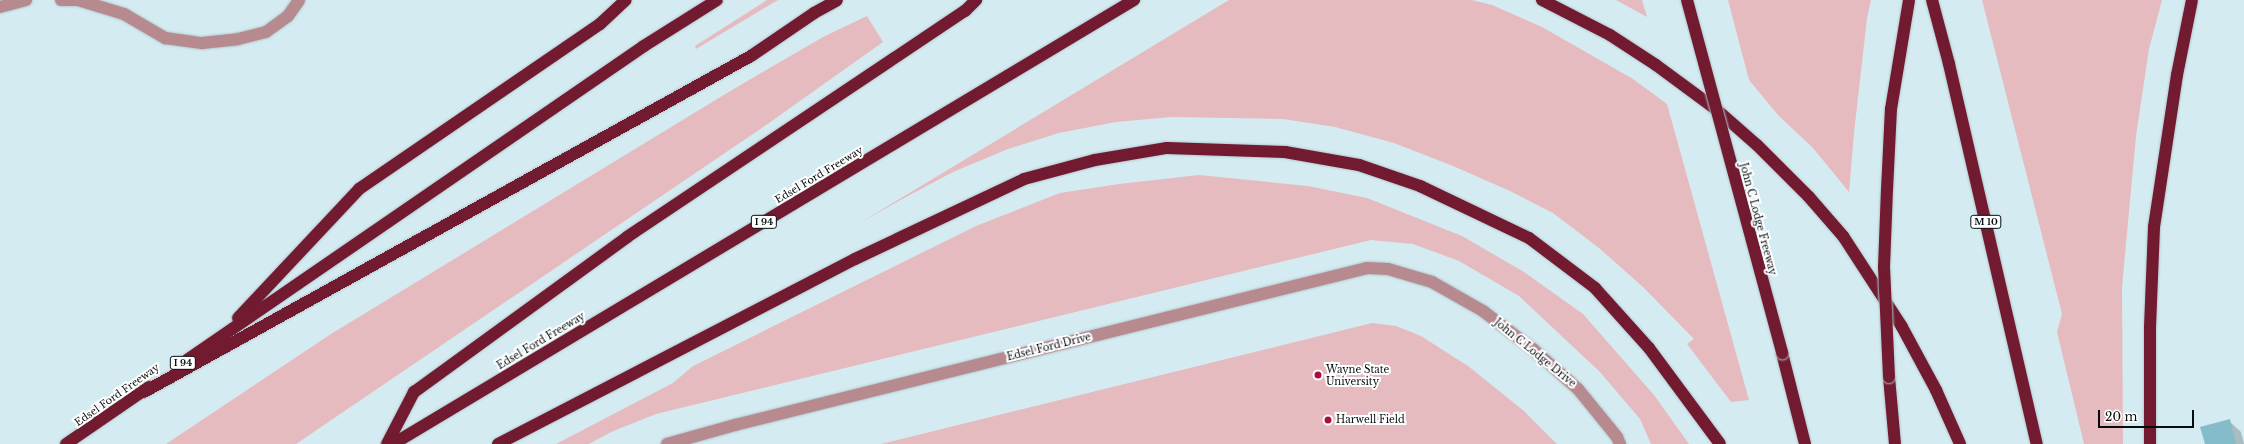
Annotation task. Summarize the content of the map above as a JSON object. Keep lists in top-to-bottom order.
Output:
{
  "streets": {
    "highway": [
      "Edsel Ford Freeway",
      "John C Lodge Freeway",
      "I 94",
      "M 10"
    ],
    "street": ["Edsel Ford Drive", "John C Lodge Drive"]
  },
  "crossings": [
    ["Edsel Ford Drive", "John C Lodge Drive"]
  ],
  "places": ["Wayne State University", "Harwell Field"],
  "scale_bar": "20 m"
}
